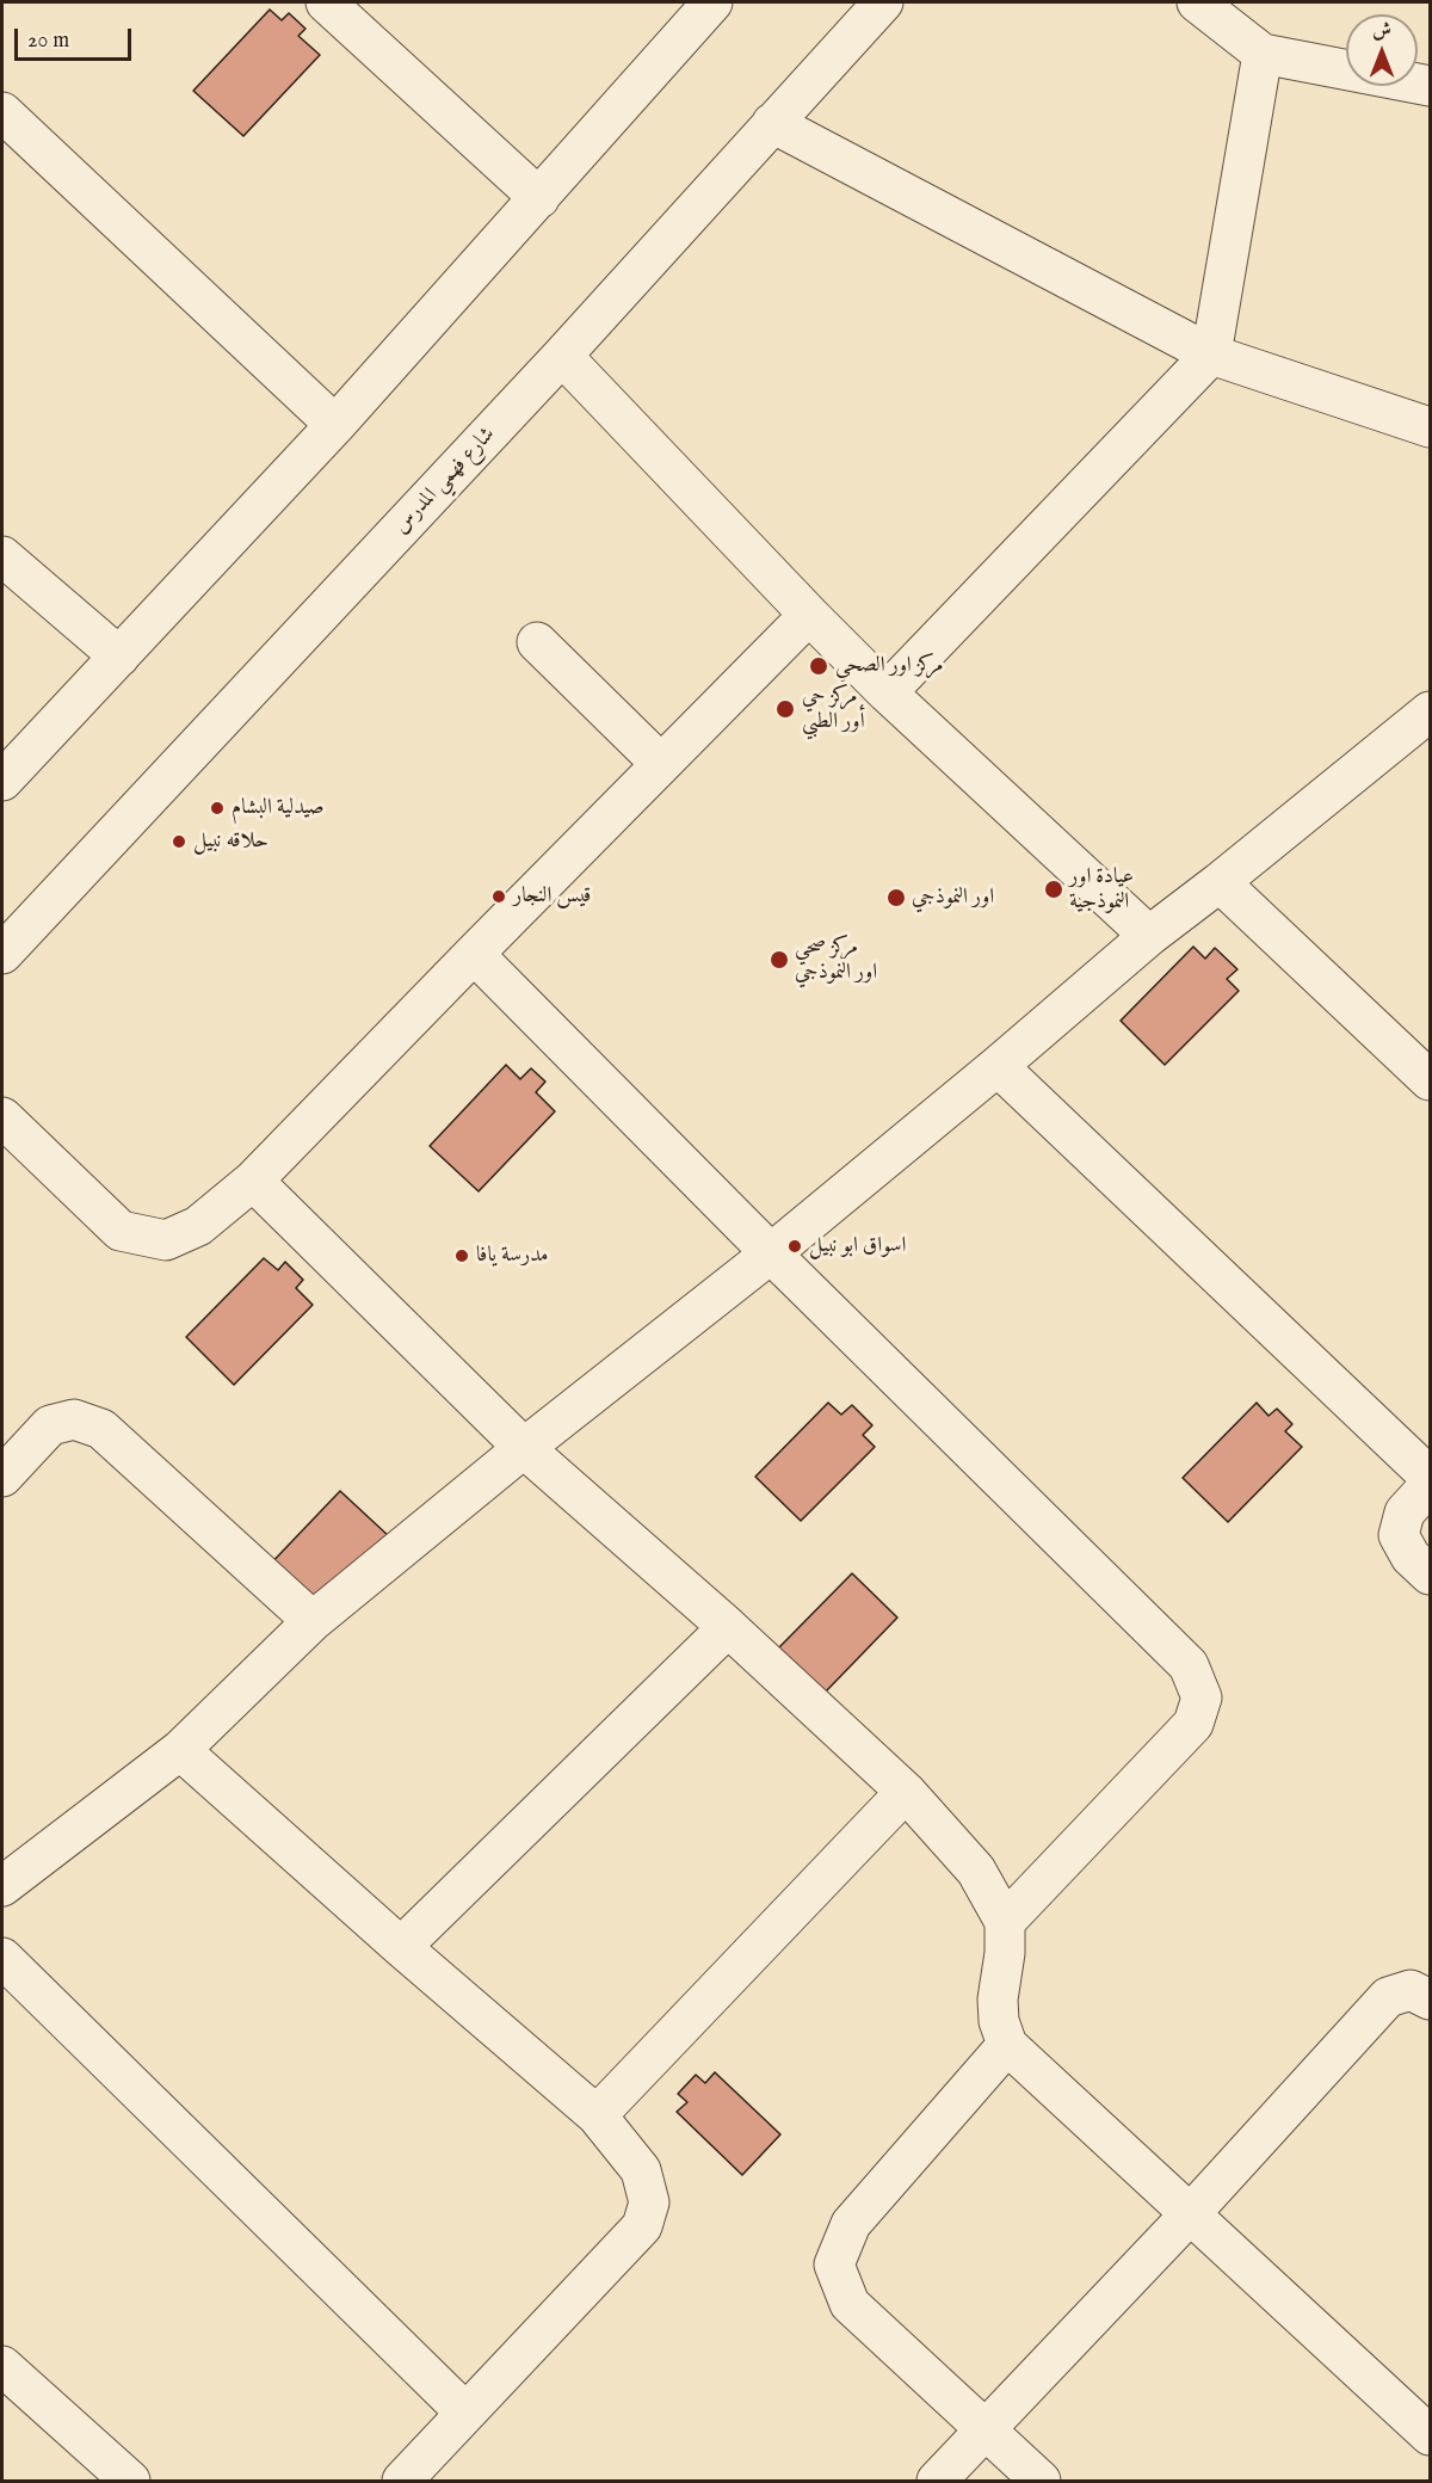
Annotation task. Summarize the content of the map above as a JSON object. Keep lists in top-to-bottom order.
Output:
{
  "streets": {
    "street": ["شارع فهمي المدرس"]
  },
  "places": [
    "مركز اور الصحي",
    "مركز حي أور الطبي",
    "صيدلية البشام",
    "حلاقه نبيل",
    "عيادة اور النموذجية",
    "قيس النجار",
    "اور النموذجي",
    "مركز صحي اور النموذجي",
    "اسواق ابو نبيل",
    "مدرسة يافا"
  ],
  "scale_bar": "20 m",
  "north": "top"
}
